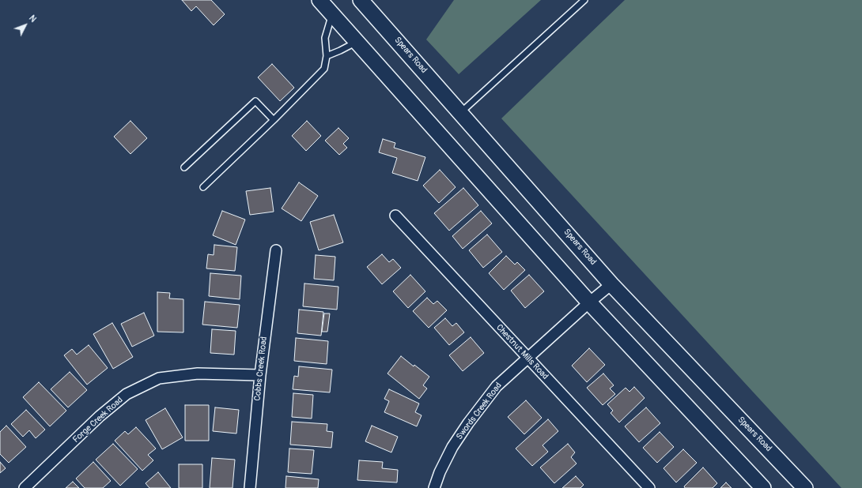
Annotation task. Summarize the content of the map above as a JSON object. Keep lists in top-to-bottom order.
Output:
{
  "streets": {
    "main road": ["Spears Road"],
    "street": [
      "Chestnut Mills Road",
      "Cobbs Creek Road",
      "Swords Creek Road",
      "Forge Creek Road"
    ]
  },
  "crossings": [
    ["Spears Road", "Swords Creek Road"],
    ["Chestnut Mills Road", "Swords Creek Road"],
    ["Cobbs Creek Road", "Forge Creek Road"]
  ],
  "north": "top right"
}
